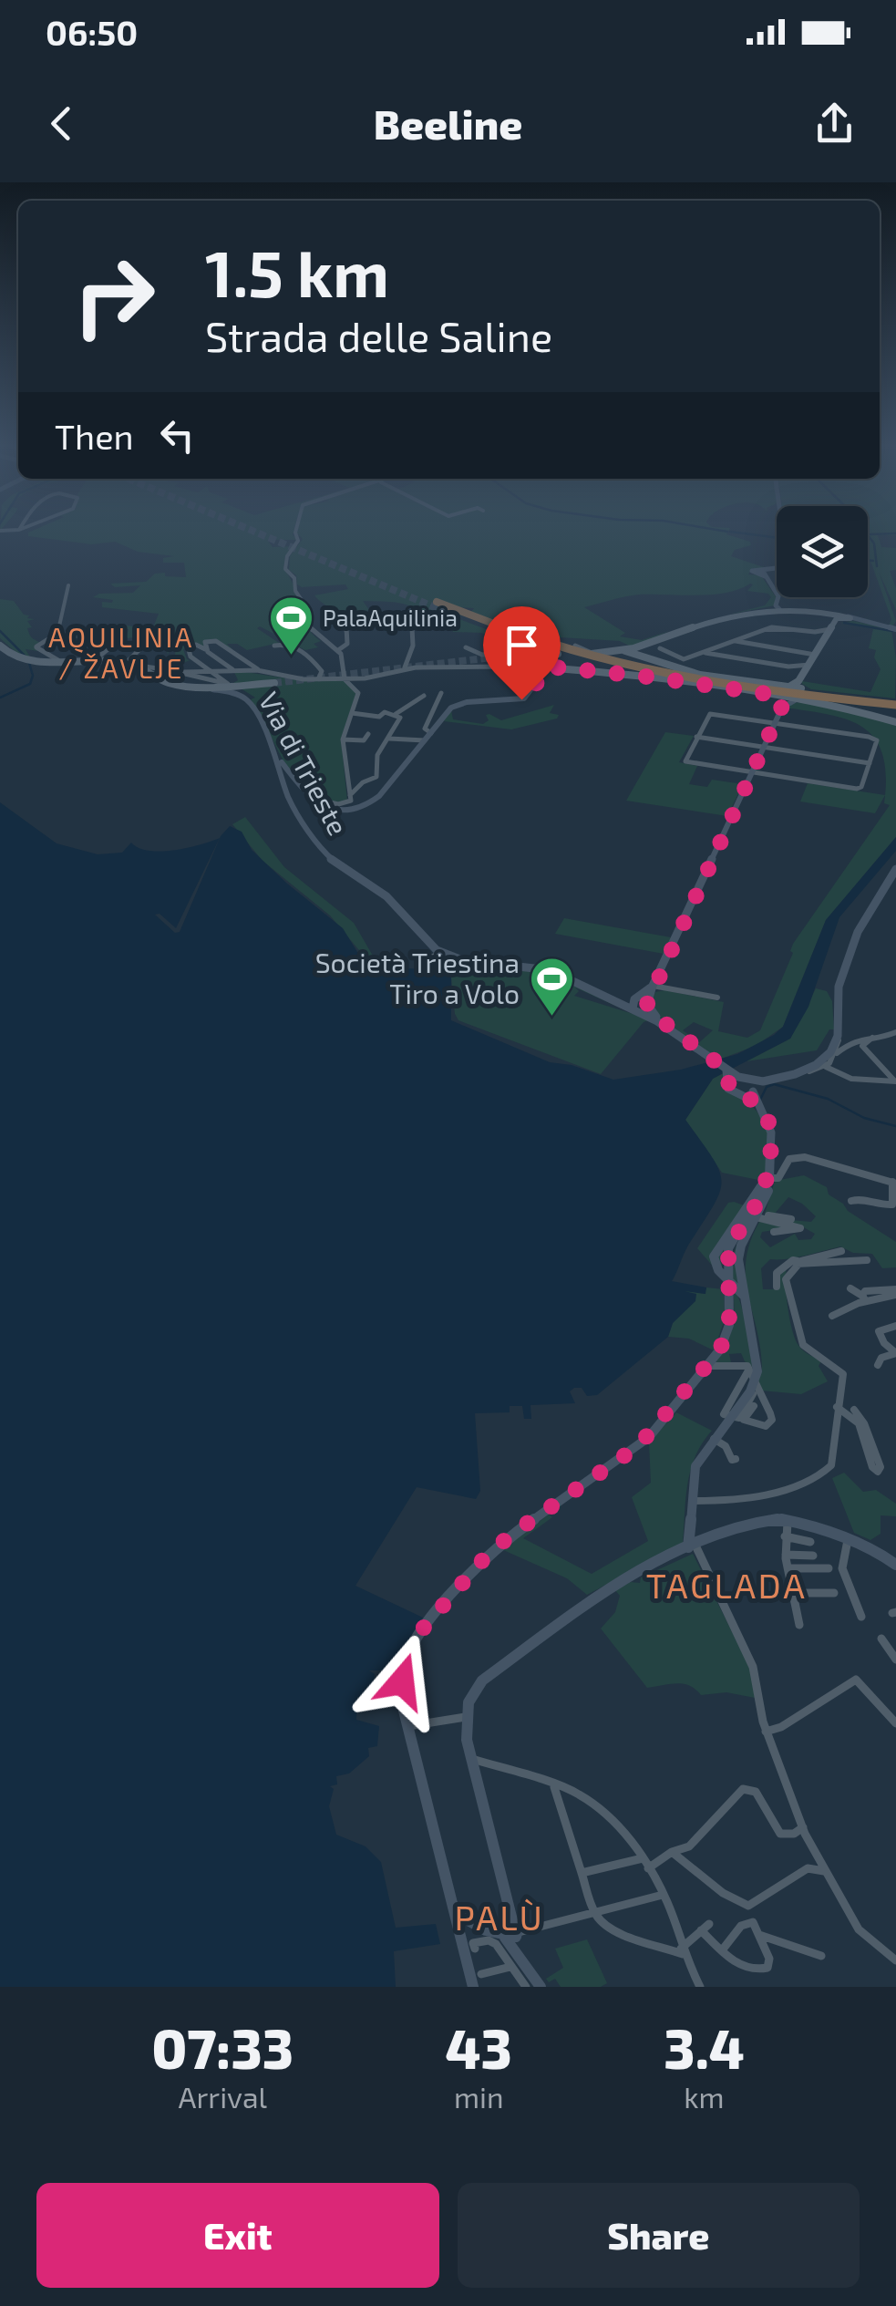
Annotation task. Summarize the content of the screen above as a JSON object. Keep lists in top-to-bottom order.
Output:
{
  "streets": {
    "street": ["Via di Trieste"]
  },
  "districts": ["AQUILINIA / ŽAVLJE", "TAGLADA", "PALÙ"],
  "places": {
    "sports": ["PalaAquilinia", "Società Triestina Tiro a Volo"]
  },
  "page": {
    "status": "06:50",
    "header": "Beeline",
    "turn": ["1.5 km", "Strada delle Saline"],
    "then": "Then",
    "eta": [
      "07:33",
      "Arrival",
      "43",
      "min",
      "3.4",
      "km"
    ],
    "buttons": ["Exit", "Share"]
  }
}
